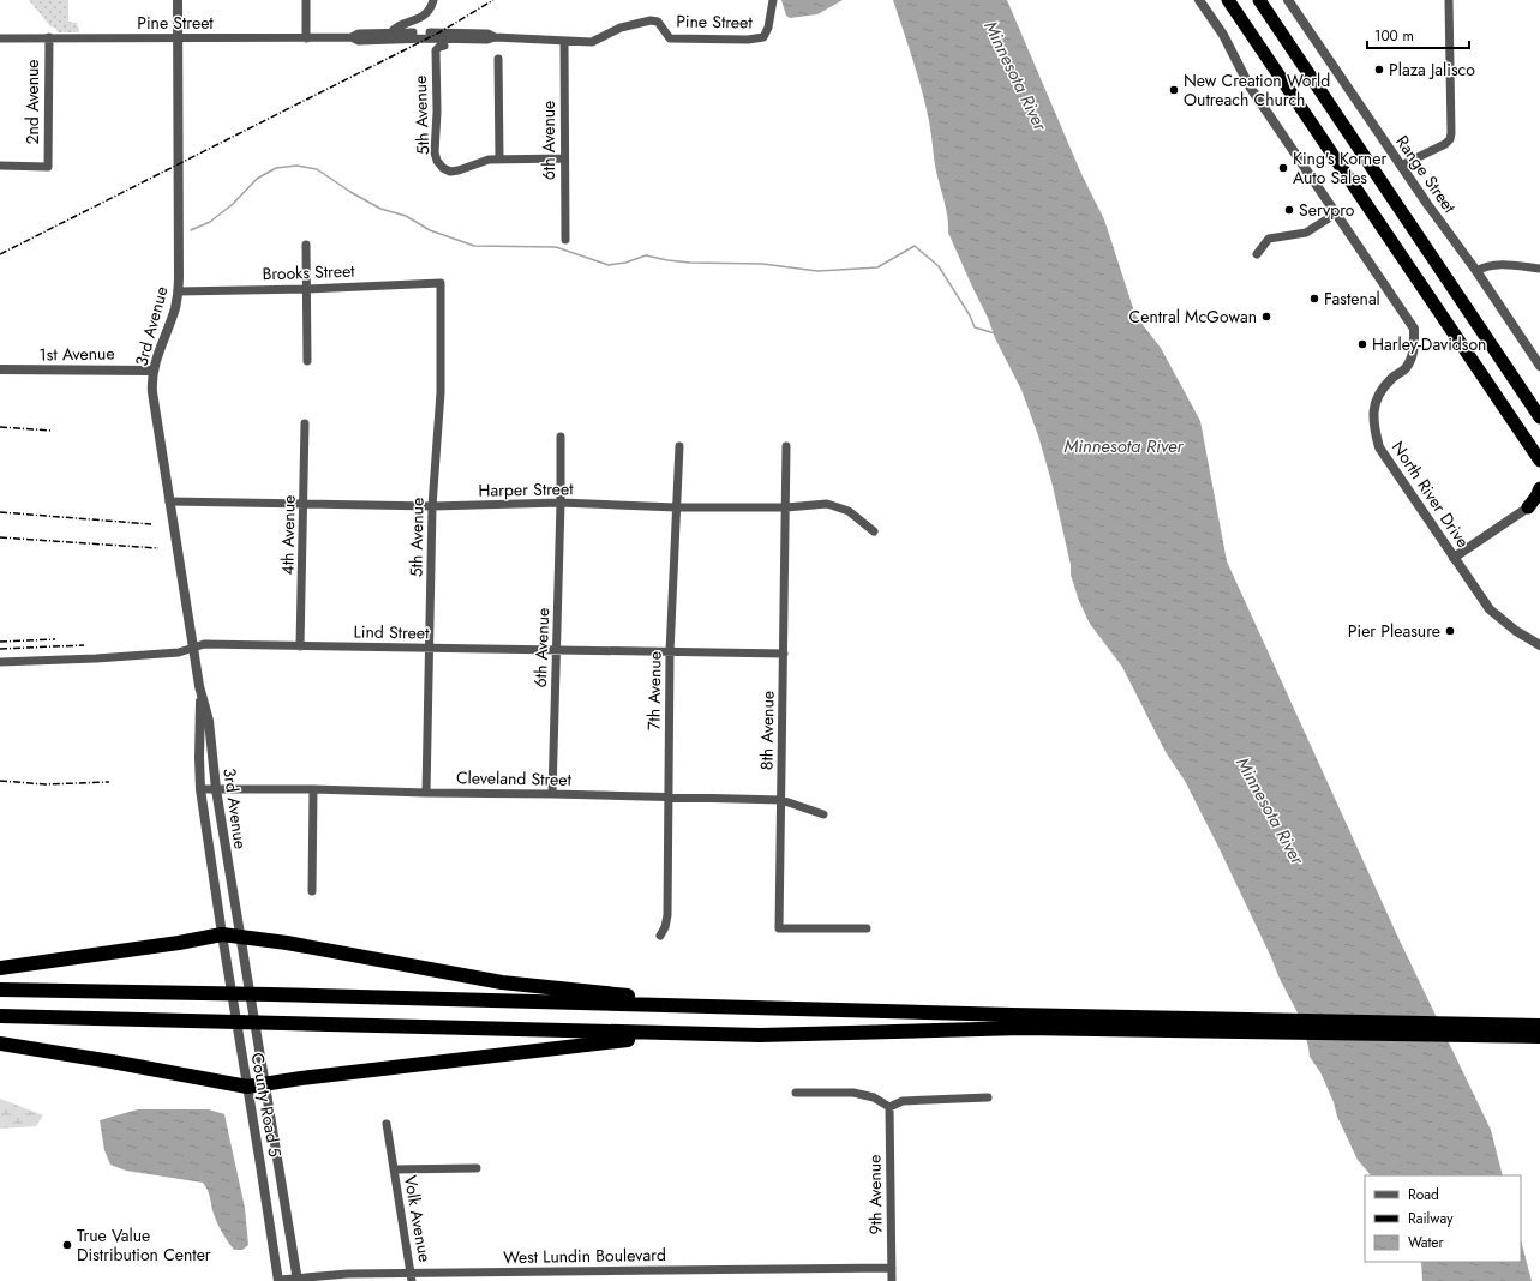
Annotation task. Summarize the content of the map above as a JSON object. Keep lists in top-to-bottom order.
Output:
{
  "streets": {
    "street": [
      "Pine Street",
      "2nd Avenue",
      "5th Avenue",
      "6th Avenue",
      "Range Street",
      "Brooks Street",
      "3rd Avenue",
      "1st Avenue",
      "Harper Street",
      "North River Drive",
      "4th Avenue",
      "Lind Street",
      "7th Avenue",
      "8th Avenue",
      "Cleveland Street",
      "County Road 5",
      "9th Avenue",
      "Volk Avenue",
      "West Lundin Boulevard"
    ]
  },
  "crossings": [
    ["Pine Street", "2nd Avenue"],
    ["Pine Street", "6th Avenue"],
    ["Pine Street", "3rd Avenue"],
    ["5th Avenue", "6th Avenue"],
    ["5th Avenue", "Brooks Street"],
    ["5th Avenue", "Harper Street"],
    ["5th Avenue", "Lind Street"],
    ["5th Avenue", "Cleveland Street"],
    ["6th Avenue", "Harper Street"],
    ["6th Avenue", "Lind Street"],
    ["6th Avenue", "Cleveland Street"],
    ["Brooks Street", "3rd Avenue"],
    ["3rd Avenue", "1st Avenue"],
    ["3rd Avenue", "Harper Street"],
    ["3rd Avenue", "Lind Street"],
    ["3rd Avenue", "Cleveland Street"],
    ["3rd Avenue", "County Road 5"],
    ["Harper Street", "4th Avenue"],
    ["Harper Street", "7th Avenue"],
    ["Harper Street", "8th Avenue"],
    ["4th Avenue", "Lind Street"],
    ["Lind Street", "7th Avenue"],
    ["Lind Street", "8th Avenue"],
    ["7th Avenue", "Cleveland Street"],
    ["8th Avenue", "Cleveland Street"],
    ["County Road 5", "West Lundin Boulevard"],
    ["9th Avenue", "West Lundin Boulevard"],
    ["Volk Avenue", "West Lundin Boulevard"]
  ],
  "water": ["Minnesota River"],
  "places": [
    "Plaza Jalisco",
    "New Creation World Outreach Church",
    "King's Korner Auto Sales",
    "Servpro",
    "Fastenal",
    "Central McGowan",
    "Harley-Davidson",
    "Pier Pleasure",
    "True Value Distribution Center"
  ],
  "legend": ["Road", "Railway", "Water"],
  "scale_bar": "100 m"
}
